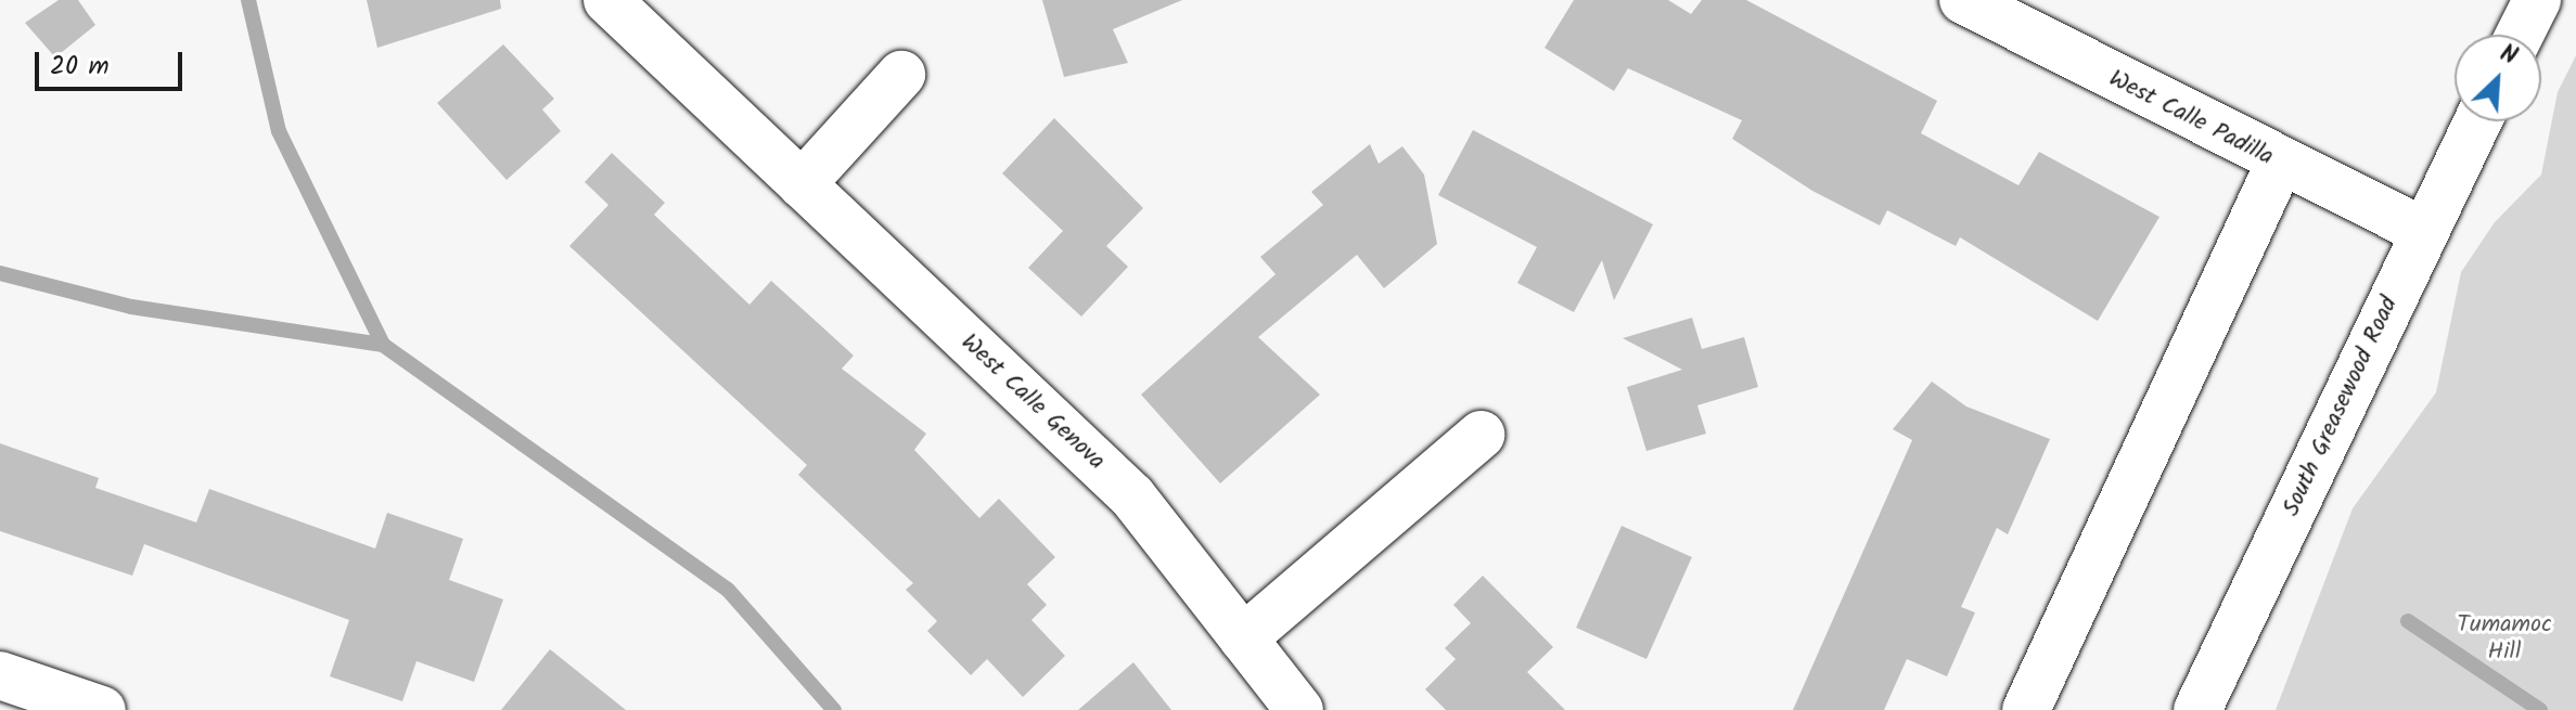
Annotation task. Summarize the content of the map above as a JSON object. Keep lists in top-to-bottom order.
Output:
{
  "streets": {
    "street": ["West Calle Padilla", "West Calle Genova", "South Greasewood Road"]
  },
  "crossings": [
    ["West Calle Padilla", "South Greasewood Road"]
  ],
  "parks": ["Tumamoc Hill"],
  "scale_bar": "20 m",
  "north": "top right"
}
